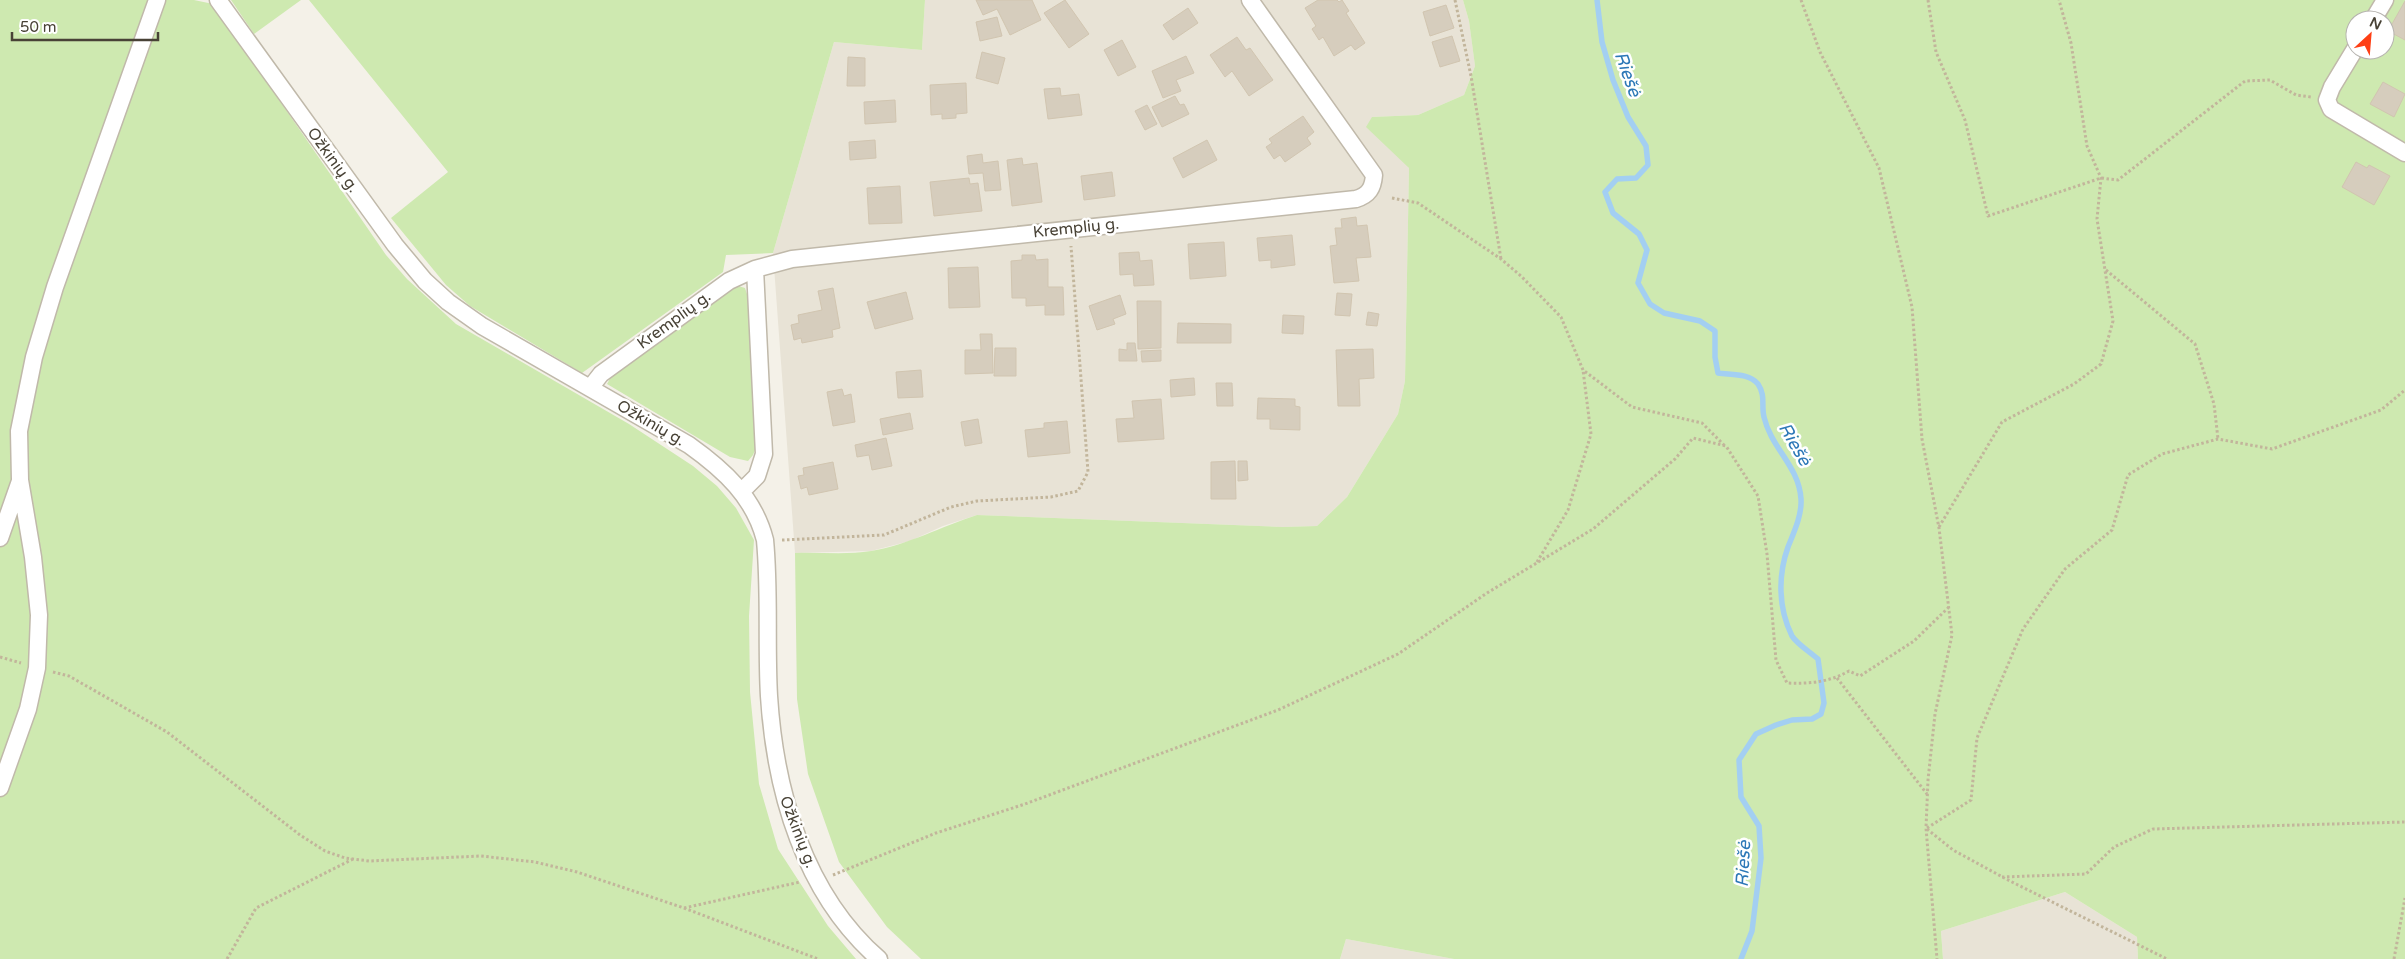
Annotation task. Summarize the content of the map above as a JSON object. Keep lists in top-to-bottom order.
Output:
{
  "streets": {
    "street": ["Ožkinių g.", "Kremplių g."]
  },
  "crossings": [
    ["Ožkinių g.", "Kremplių g."]
  ],
  "water": ["Riešė"],
  "scale_bar": "50 m",
  "north": "top right"
}
